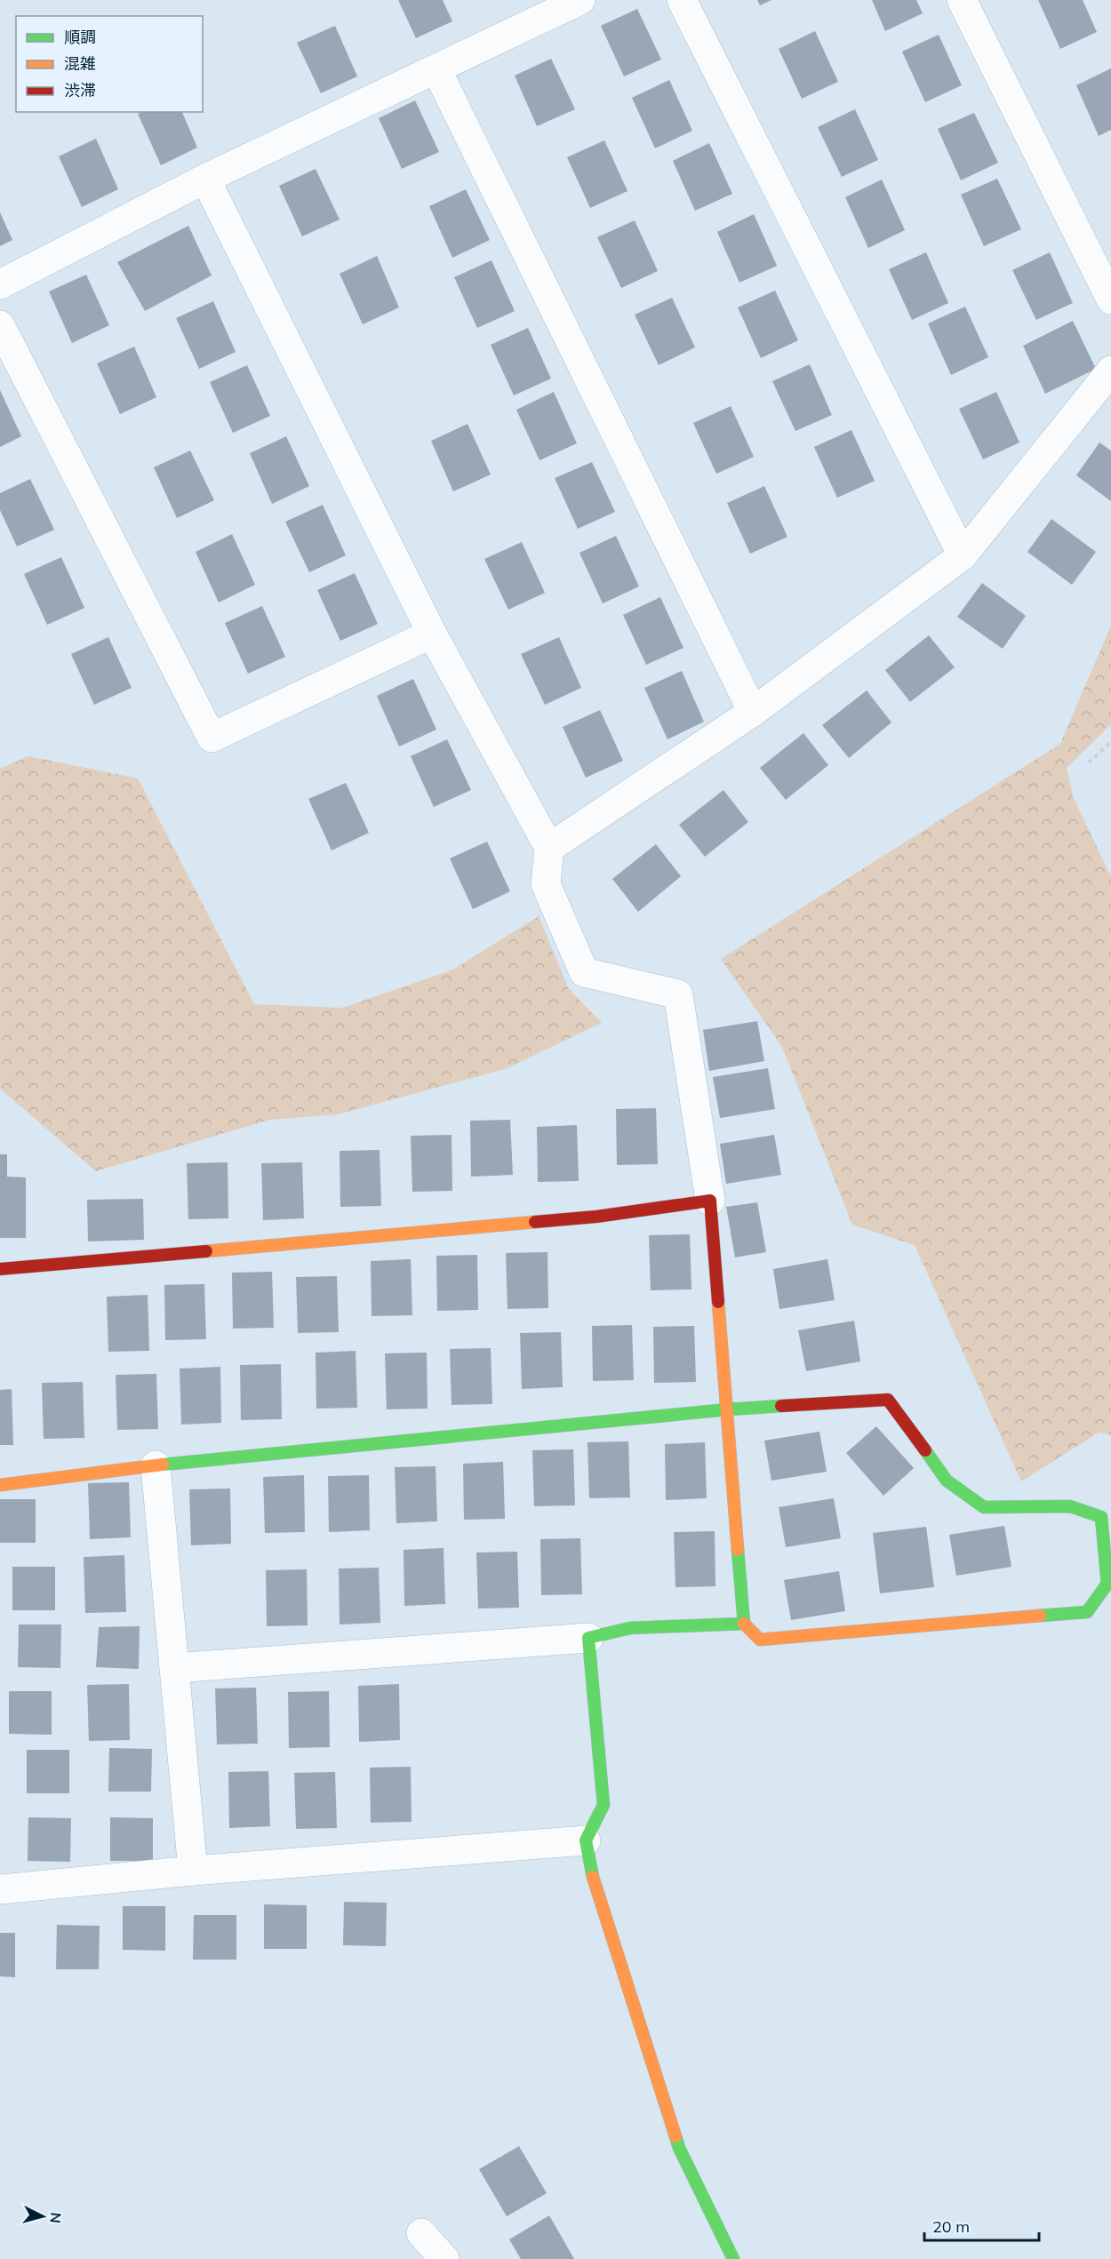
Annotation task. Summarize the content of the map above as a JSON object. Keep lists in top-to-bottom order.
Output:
{
  "legend": ["順調", "混雑", "渋滞"],
  "scale_bar": "20 m",
  "north": "right"
}
